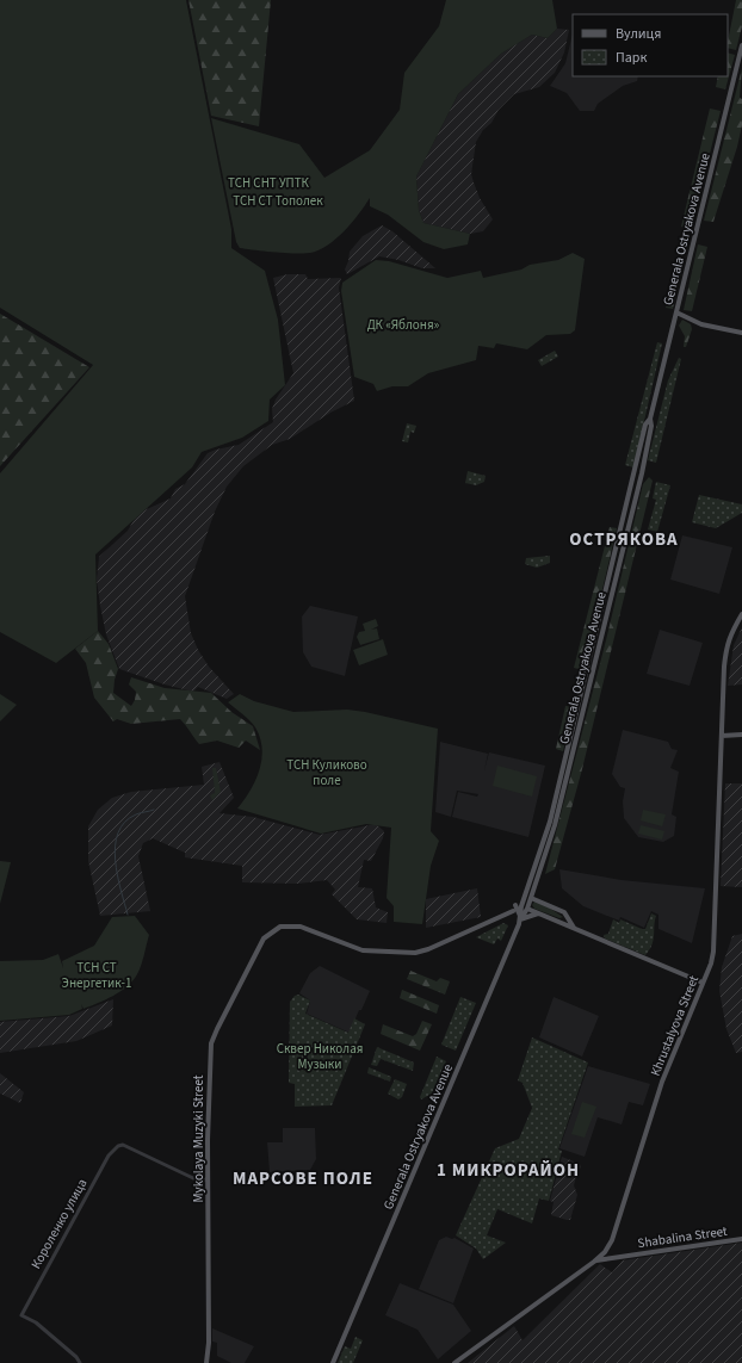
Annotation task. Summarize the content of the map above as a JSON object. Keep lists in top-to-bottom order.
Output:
{
  "streets": {
    "main road": [
      "Generala Ostryakova Avenue",
      "Khrustalyova Street",
      "Mykolaya Muzyki Street",
      "Shabalina Street"
    ],
    "street": ["Короленко улица"]
  },
  "crossings": [
    ["Khrustalyova Street", "Shabalina Street"],
    ["Mykolaya Muzyki Street", "Короленко улица"]
  ],
  "districts": ["ОСТРЯКОВА", "1 МИКРОРАЙОН", "МАРСОВЕ ПОЛЕ"],
  "parks": [
    "ТСН СНТ УПТК",
    "ТСН СТ Тополек",
    "ДК «Яблоня»",
    "ТСН Куликово поле",
    "ТСН СТ Энергетик-1",
    "Сквер Николая Музыки"
  ],
  "legend": ["Вулиця", "Парк"]
}
